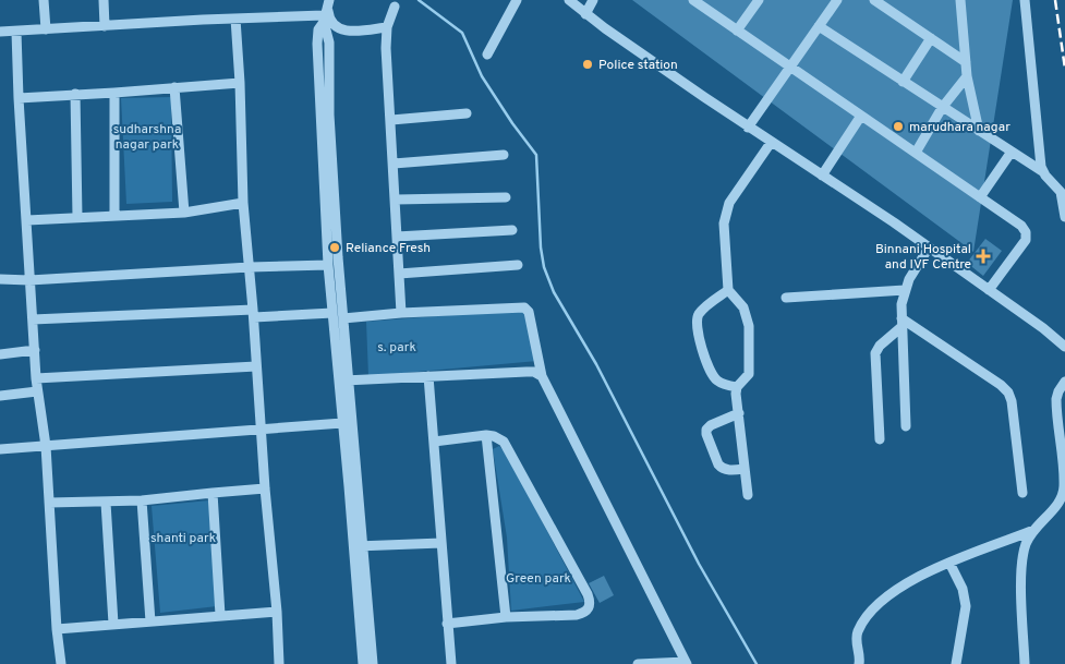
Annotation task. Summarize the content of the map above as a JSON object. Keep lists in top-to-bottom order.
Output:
{
  "parks": [
    "sudharshna nagar park",
    "s. park",
    "shanti park",
    "Green park"
  ],
  "places": {
    "other": ["Police station", "marudhara nagar", "Reliance Fresh"],
    "health": ["Binnani Hospital and IVF Centre"]
  }
}
